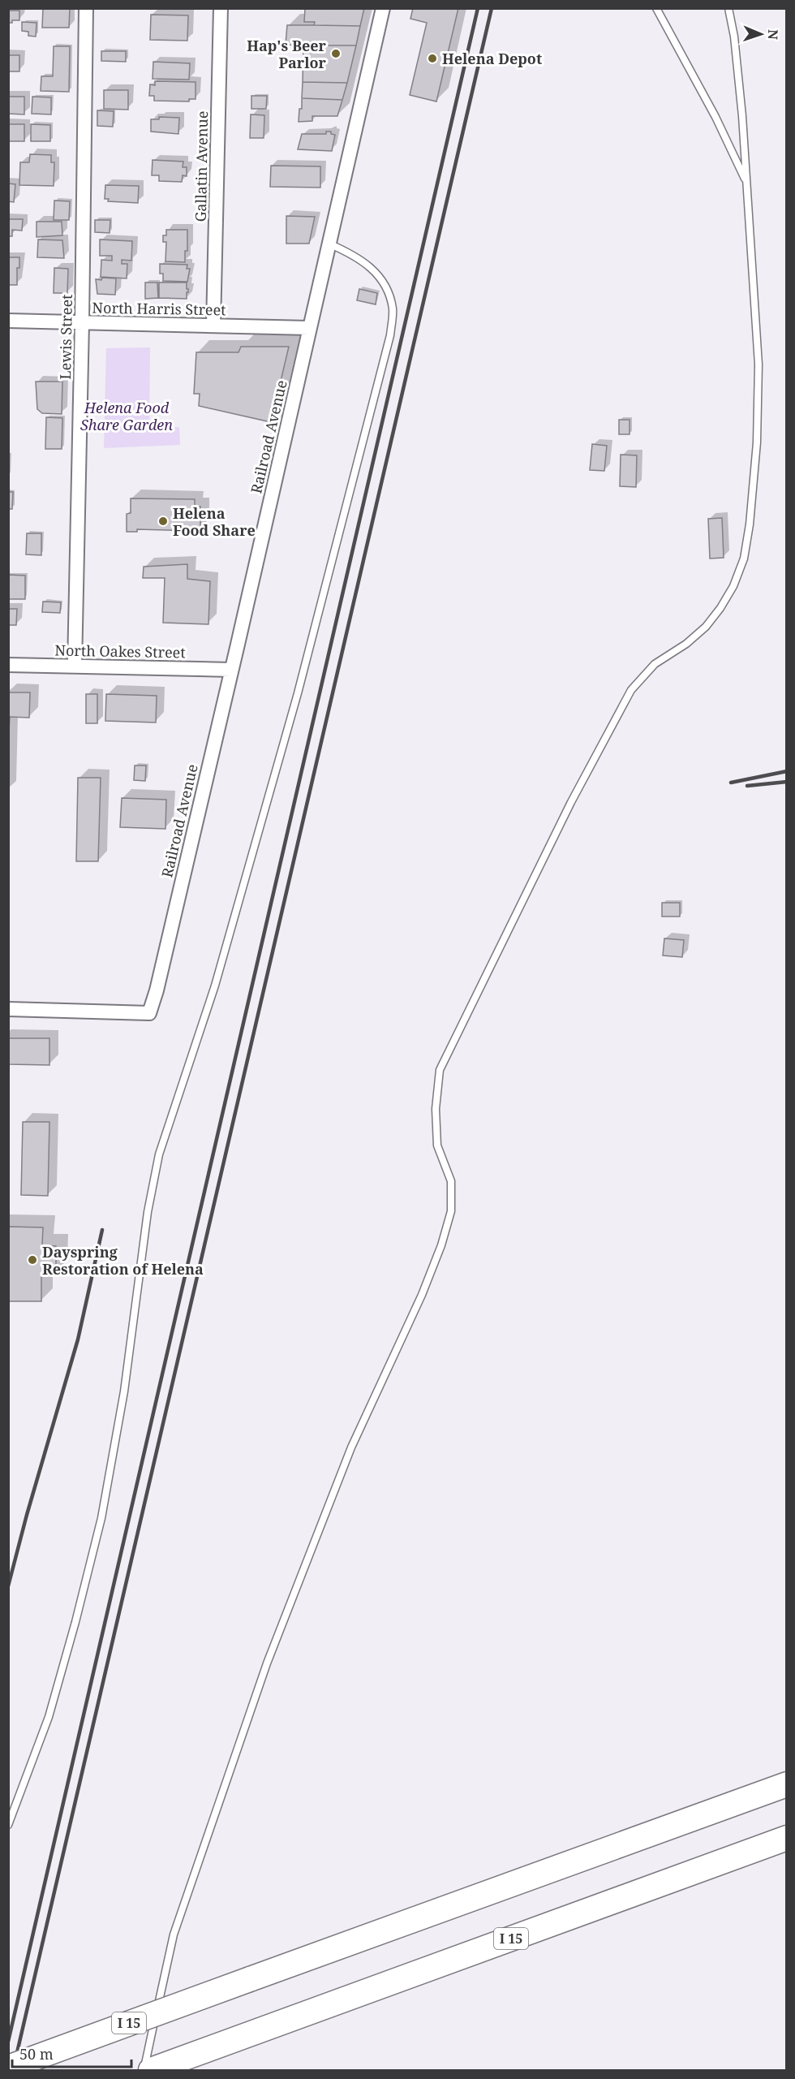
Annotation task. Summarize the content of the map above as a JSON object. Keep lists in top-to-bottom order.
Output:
{
  "streets": {
    "highway": ["I 15"],
    "street": [
      "Gallatin Avenue",
      "North Harris Street",
      "Lewis Street",
      "Railroad Avenue",
      "North Oakes Street"
    ]
  },
  "crossings": [
    ["Gallatin Avenue", "North Harris Street"],
    ["North Harris Street", "Lewis Street"],
    ["North Harris Street", "Railroad Avenue"],
    ["Lewis Street", "North Oakes Street"],
    ["Railroad Avenue", "North Oakes Street"]
  ],
  "parks": ["Helena Food Share Garden"],
  "places": [
    "Hap's Beer Parlor",
    "Helena Depot",
    "Helena Food Share",
    "Dayspring Restoration of Helena"
  ],
  "scale_bar": "50 m",
  "north": "right"
}
